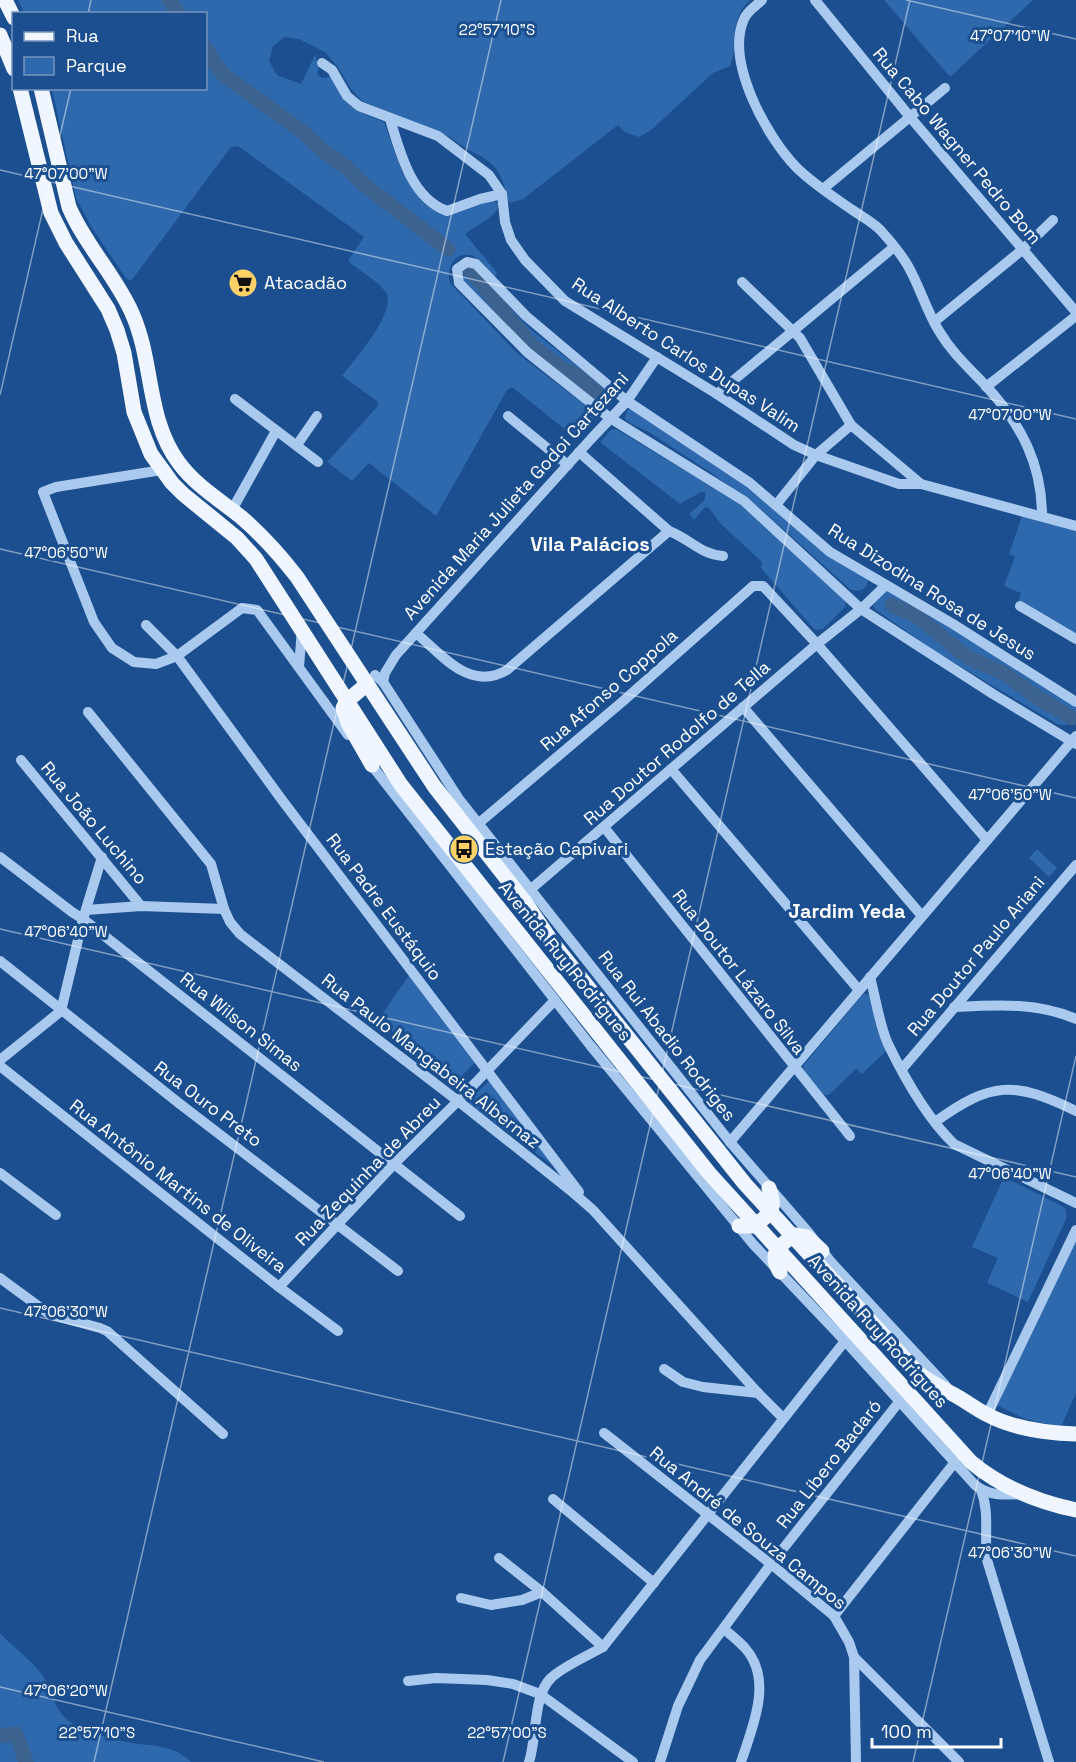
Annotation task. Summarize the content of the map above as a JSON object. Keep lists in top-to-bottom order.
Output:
{
  "streets": {
    "main road": ["Avenida Ruy Rodrigues"],
    "street": [
      "Rua Cabo Wagner Pedro Bom",
      "Rua Alberto Carlos Dupas Valim",
      "Avenida Maria Julieta Godoi Cartezani",
      "Rua Dizodina Rosa de Jesus",
      "Rua Afonso Coppola",
      "Rua Doutor Rodolfo de Tella",
      "Rua João Luchino",
      "Rua Padre Eustáquio",
      "Rua Doutor Paulo Ariani",
      "Rua Doutor Lázaro Silva",
      "Rua Wilson Simas",
      "Rua Rui Abadio Rodriges",
      "Rua Paulo Mangabeira Albernaz",
      "Rua Ouro Preto",
      "Rua Zequinha de Abreu",
      "Rua Antônio Martins de Oliveira",
      "Rua Líbero Badaró",
      "Rua André de Souza Campos"
    ]
  },
  "crossings": [
    ["Rua Alberto Carlos Dupas Valim", "Avenida Maria Julieta Godoi Cartezani"],
    ["Avenida Maria Julieta Godoi Cartezani", "Rua Dizodina Rosa de Jesus"],
    ["Avenida Maria Julieta Godoi Cartezani", "Avenida Ruy Rodrigues"],
    ["Avenida Maria Julieta Godoi Cartezani", "Rua Rui Abadio Rodriges"],
    ["Rua Dizodina Rosa de Jesus", "Rua Doutor Rodolfo de Tella"],
    ["Rua Afonso Coppola", "Rua Doutor Rodolfo de Tella"],
    ["Rua Afonso Coppola", "Rua Rui Abadio Rodriges"],
    ["Rua Doutor Rodolfo de Tella", "Rua Doutor Lázaro Silva"],
    ["Rua Doutor Rodolfo de Tella", "Rua Rui Abadio Rodriges"],
    ["Rua Padre Eustáquio", "Rua Paulo Mangabeira Albernaz"],
    ["Rua Padre Eustáquio", "Rua Zequinha de Abreu"],
    ["Avenida Ruy Rodrigues", "Rua Rui Abadio Rodriges"],
    ["Rua Wilson Simas", "Rua Zequinha de Abreu"],
    ["Rua Paulo Mangabeira Albernaz", "Rua Zequinha de Abreu"],
    ["Rua Ouro Preto", "Rua Zequinha de Abreu"],
    ["Rua Zequinha de Abreu", "Rua Antônio Martins de Oliveira"],
    ["Rua Líbero Badaró", "Rua André de Souza Campos"]
  ],
  "districts": ["Vila Palácios", "Jardim Yeda"],
  "places": {
    "supermarket": ["Atacadão"],
    "bus stop": ["Estação Capivari"]
  },
  "legend": ["Rua", "Parque"],
  "scale_bar": "100 m",
  "coordinates": [
    "22°57'10\"S",
    "47°07'10\"W",
    "47°07'00\"W",
    "47°06'50\"W",
    "47°06'40\"W",
    "47°06'30\"W",
    "47°06'20\"W",
    "22°57'00\"S"
  ]
}
